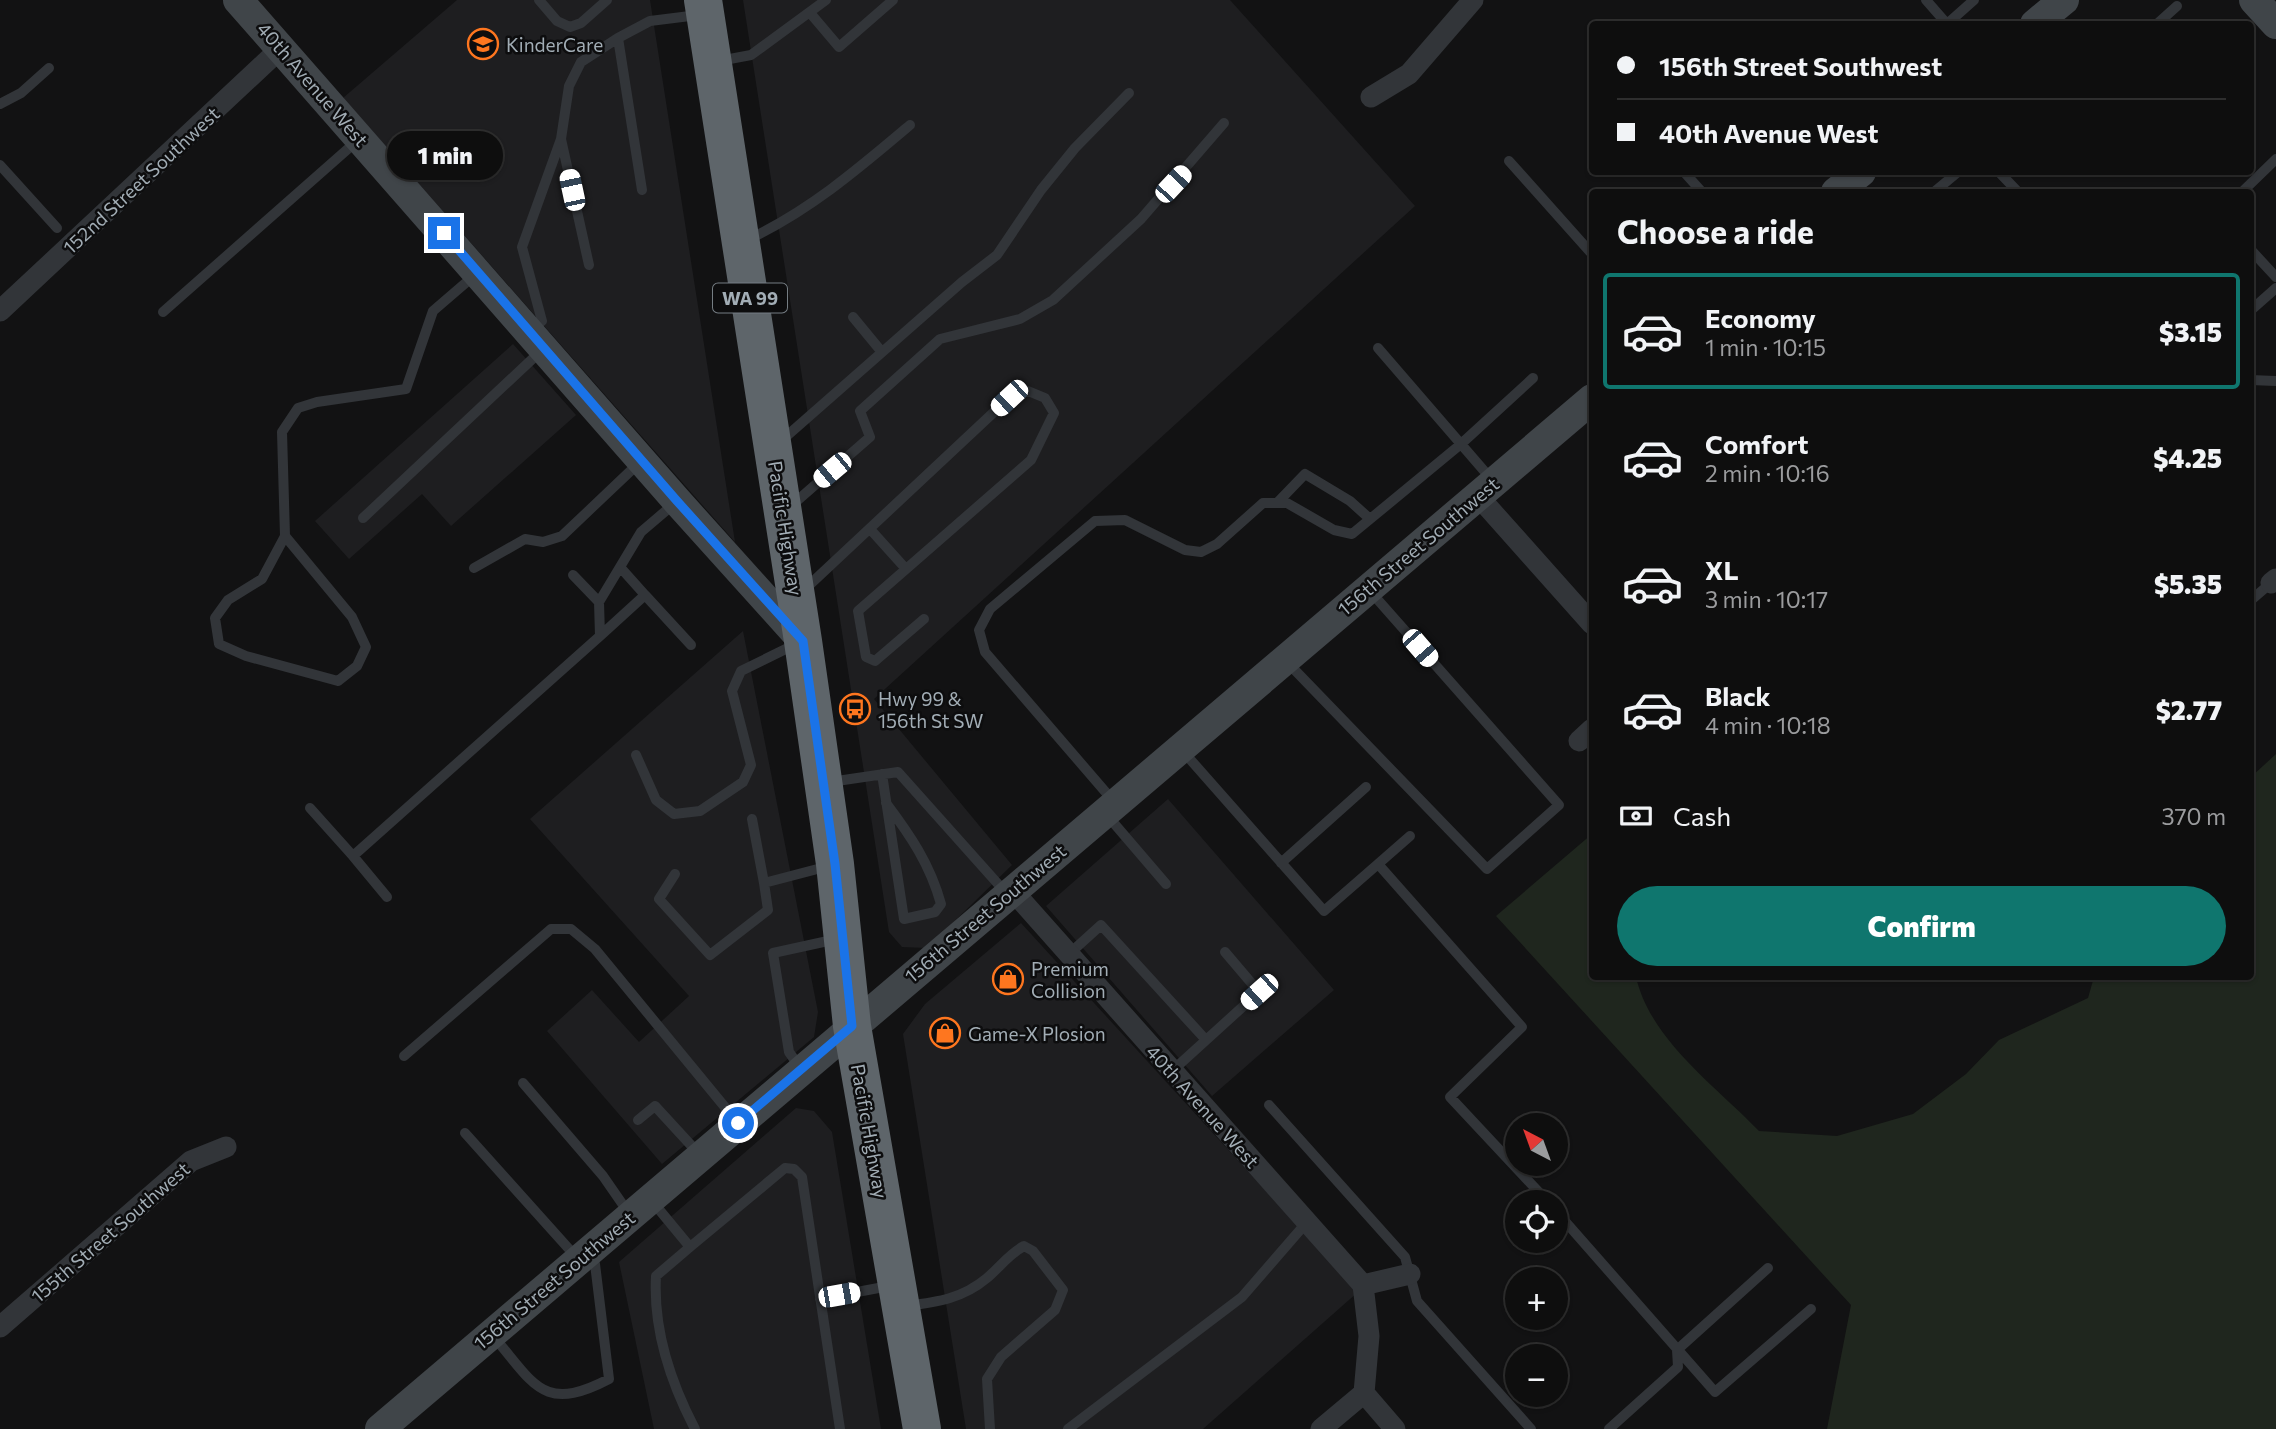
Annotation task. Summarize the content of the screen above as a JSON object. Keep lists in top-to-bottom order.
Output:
{
  "streets": {
    "highway": ["WA 99", "Pacific Highway"],
    "street": [
      "40th Avenue West",
      "152nd Street Southwest",
      "156th Street Southwest",
      "155th Street Southwest"
    ]
  },
  "crossings": [
    ["40th Avenue West", "152nd Street Southwest"],
    ["40th Avenue West", "Pacific Highway"],
    ["40th Avenue West", "156th Street Southwest"],
    ["Pacific Highway", "156th Street Southwest"]
  ],
  "places": {
    "school or university": ["KinderCare"],
    "bus stop": ["Hwy 99 & 156th St SW"],
    "shop": ["Premium Collision", "Game-X Plosion"]
  },
  "north": "top left",
  "page": {
    "banner": ["156th Street Southwest", "40th Avenue West"],
    "bubble": "1 min",
    "heading": "Choose a ride",
    "list": [
      {
        "name": "Economy",
        "note": "1 min · 10:15",
        "value": "$3.15"
      },
      {
        "name": "Comfort",
        "note": "2 min · 10:16",
        "value": "$4.25"
      },
      {
        "name": "XL",
        "note": "3 min · 10:17",
        "value": "$5.35"
      },
      {
        "name": "Black",
        "note": "4 min · 10:18",
        "value": "$2.77"
      }
    ],
    "pay": ["Cash", "370 m"],
    "buttons": "Confirm",
    "map_buttons": ["+", "−"]
  }
}
